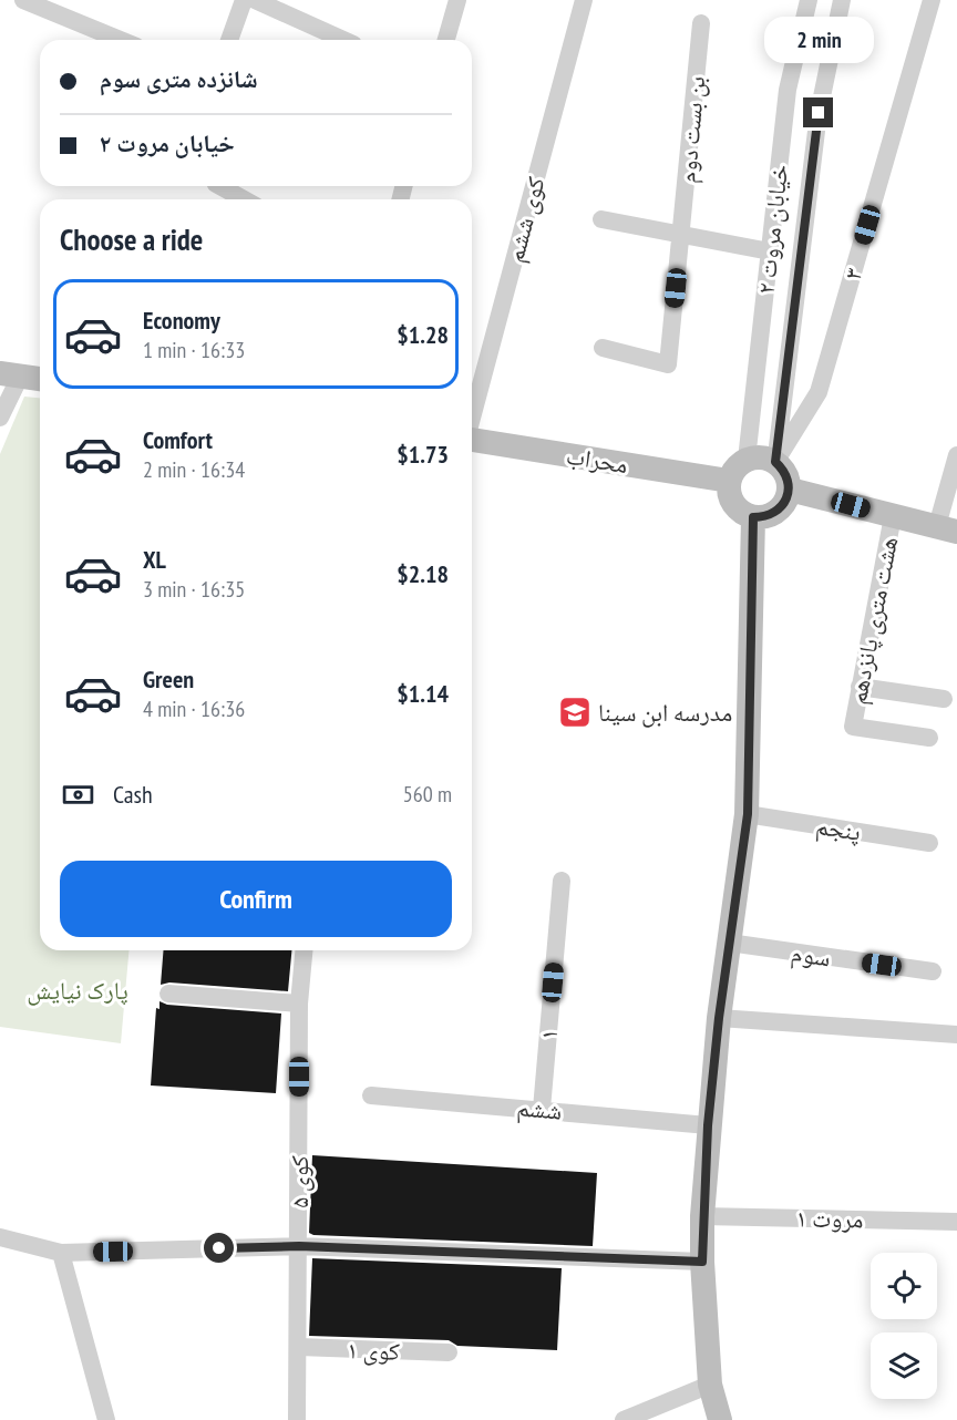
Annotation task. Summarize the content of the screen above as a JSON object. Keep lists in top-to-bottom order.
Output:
{
  "streets": {
    "street": [
      "بن بست دوم",
      "کوی ششم",
      "خیابان مروت ۲",
      "۳",
      "محراب",
      "هشت متری پانزدهم",
      "پنجم",
      "سوم",
      "۱",
      "ششم",
      "کوی ۵",
      "مروت ۱",
      "کوی ۱"
    ]
  },
  "crossings": [
    ["خیابان مروت ۲", "۳"],
    ["خیابان مروت ۲", "محراب"],
    ["۳", "محراب"],
    ["۱", "ششم"],
    ["کوی ۵", "کوی ۱"]
  ],
  "parks": ["پارک نیایش"],
  "places": {
    "school or university": ["مدرسه ابن سینا"]
  },
  "page": {
    "bubble": "2 min",
    "banner": ["شانزده متری سوم", "خیابان مروت ۲"],
    "heading": "Choose a ride",
    "list": [
      {
        "name": "Economy",
        "note": "1 min · 16:33",
        "value": "$1.28"
      },
      {
        "name": "Comfort",
        "note": "2 min · 16:34",
        "value": "$1.73"
      },
      {
        "name": "XL",
        "note": "3 min · 16:35",
        "value": "$2.18"
      },
      {
        "name": "Green",
        "note": "4 min · 16:36",
        "value": "$1.14"
      }
    ],
    "pay": ["Cash", "560 m"],
    "buttons": "Confirm"
  }
}
